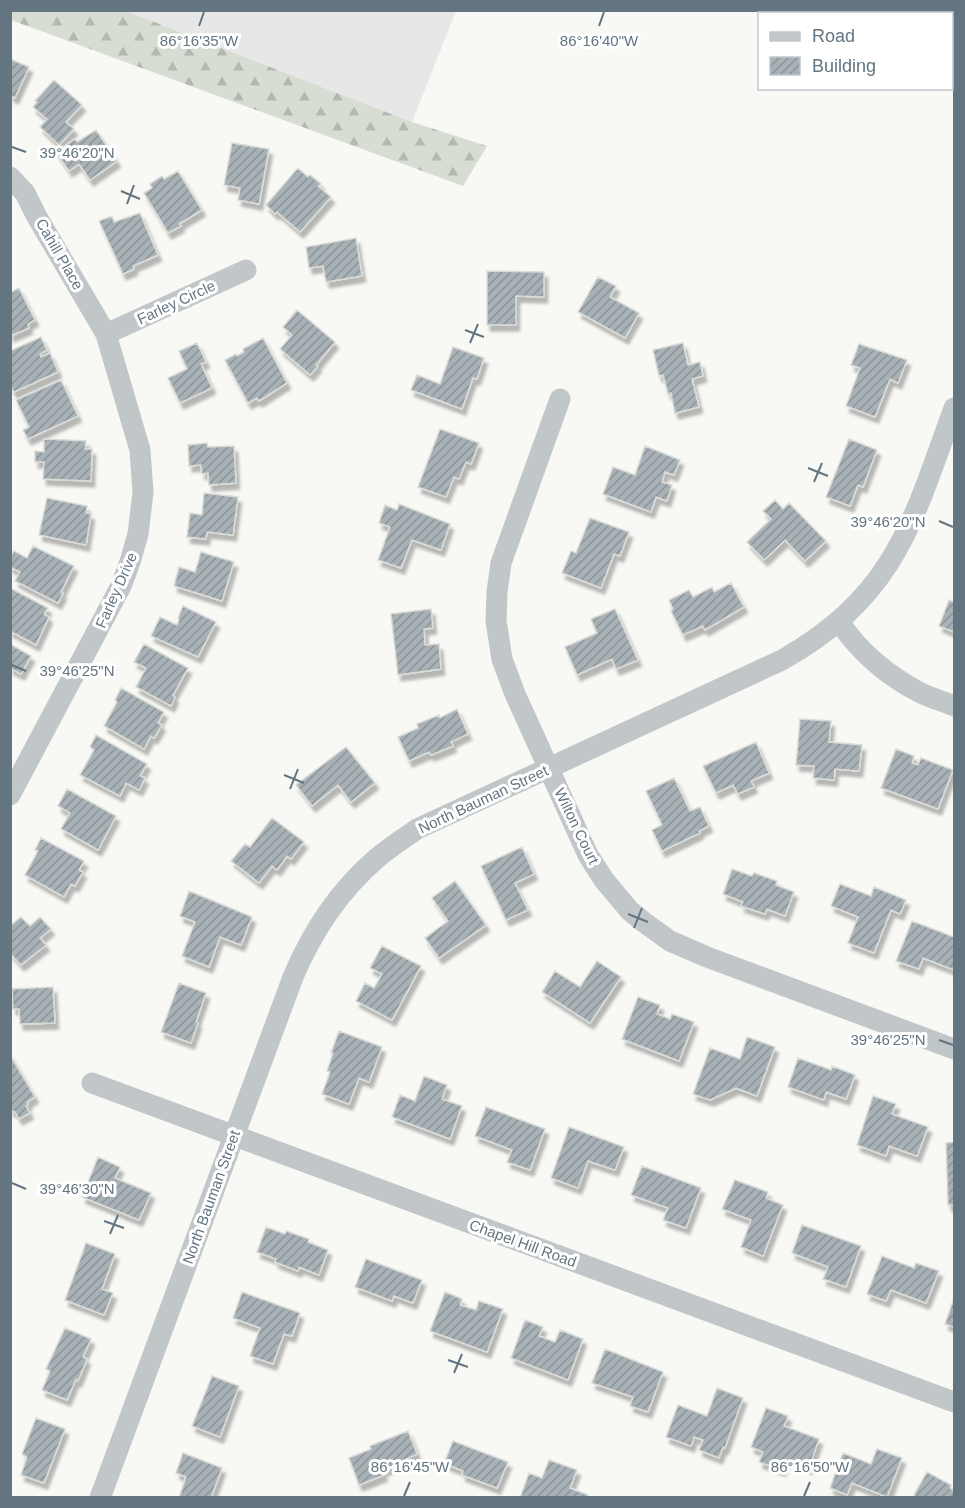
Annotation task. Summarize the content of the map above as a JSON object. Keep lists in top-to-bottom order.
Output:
{
  "streets": {
    "street": [
      "Cahill Place",
      "Farley Circle",
      "Farley Drive",
      "North Bauman Street",
      "Wilton Court",
      "Chapel Hill Road"
    ]
  },
  "crossings": [
    ["Cahill Place", "Farley Circle"],
    ["Cahill Place", "Farley Drive"],
    ["Farley Circle", "Farley Drive"],
    ["North Bauman Street", "Wilton Court"],
    ["North Bauman Street", "Chapel Hill Road"]
  ],
  "legend": ["Road", "Building"],
  "coordinates": [
    "86°16'35\"W",
    "86°16'40\"W",
    "39°46'20\"N",
    "39°46'25\"N",
    "39°46'30\"N",
    "86°16'45\"W",
    "86°16'50\"W"
  ]
}
